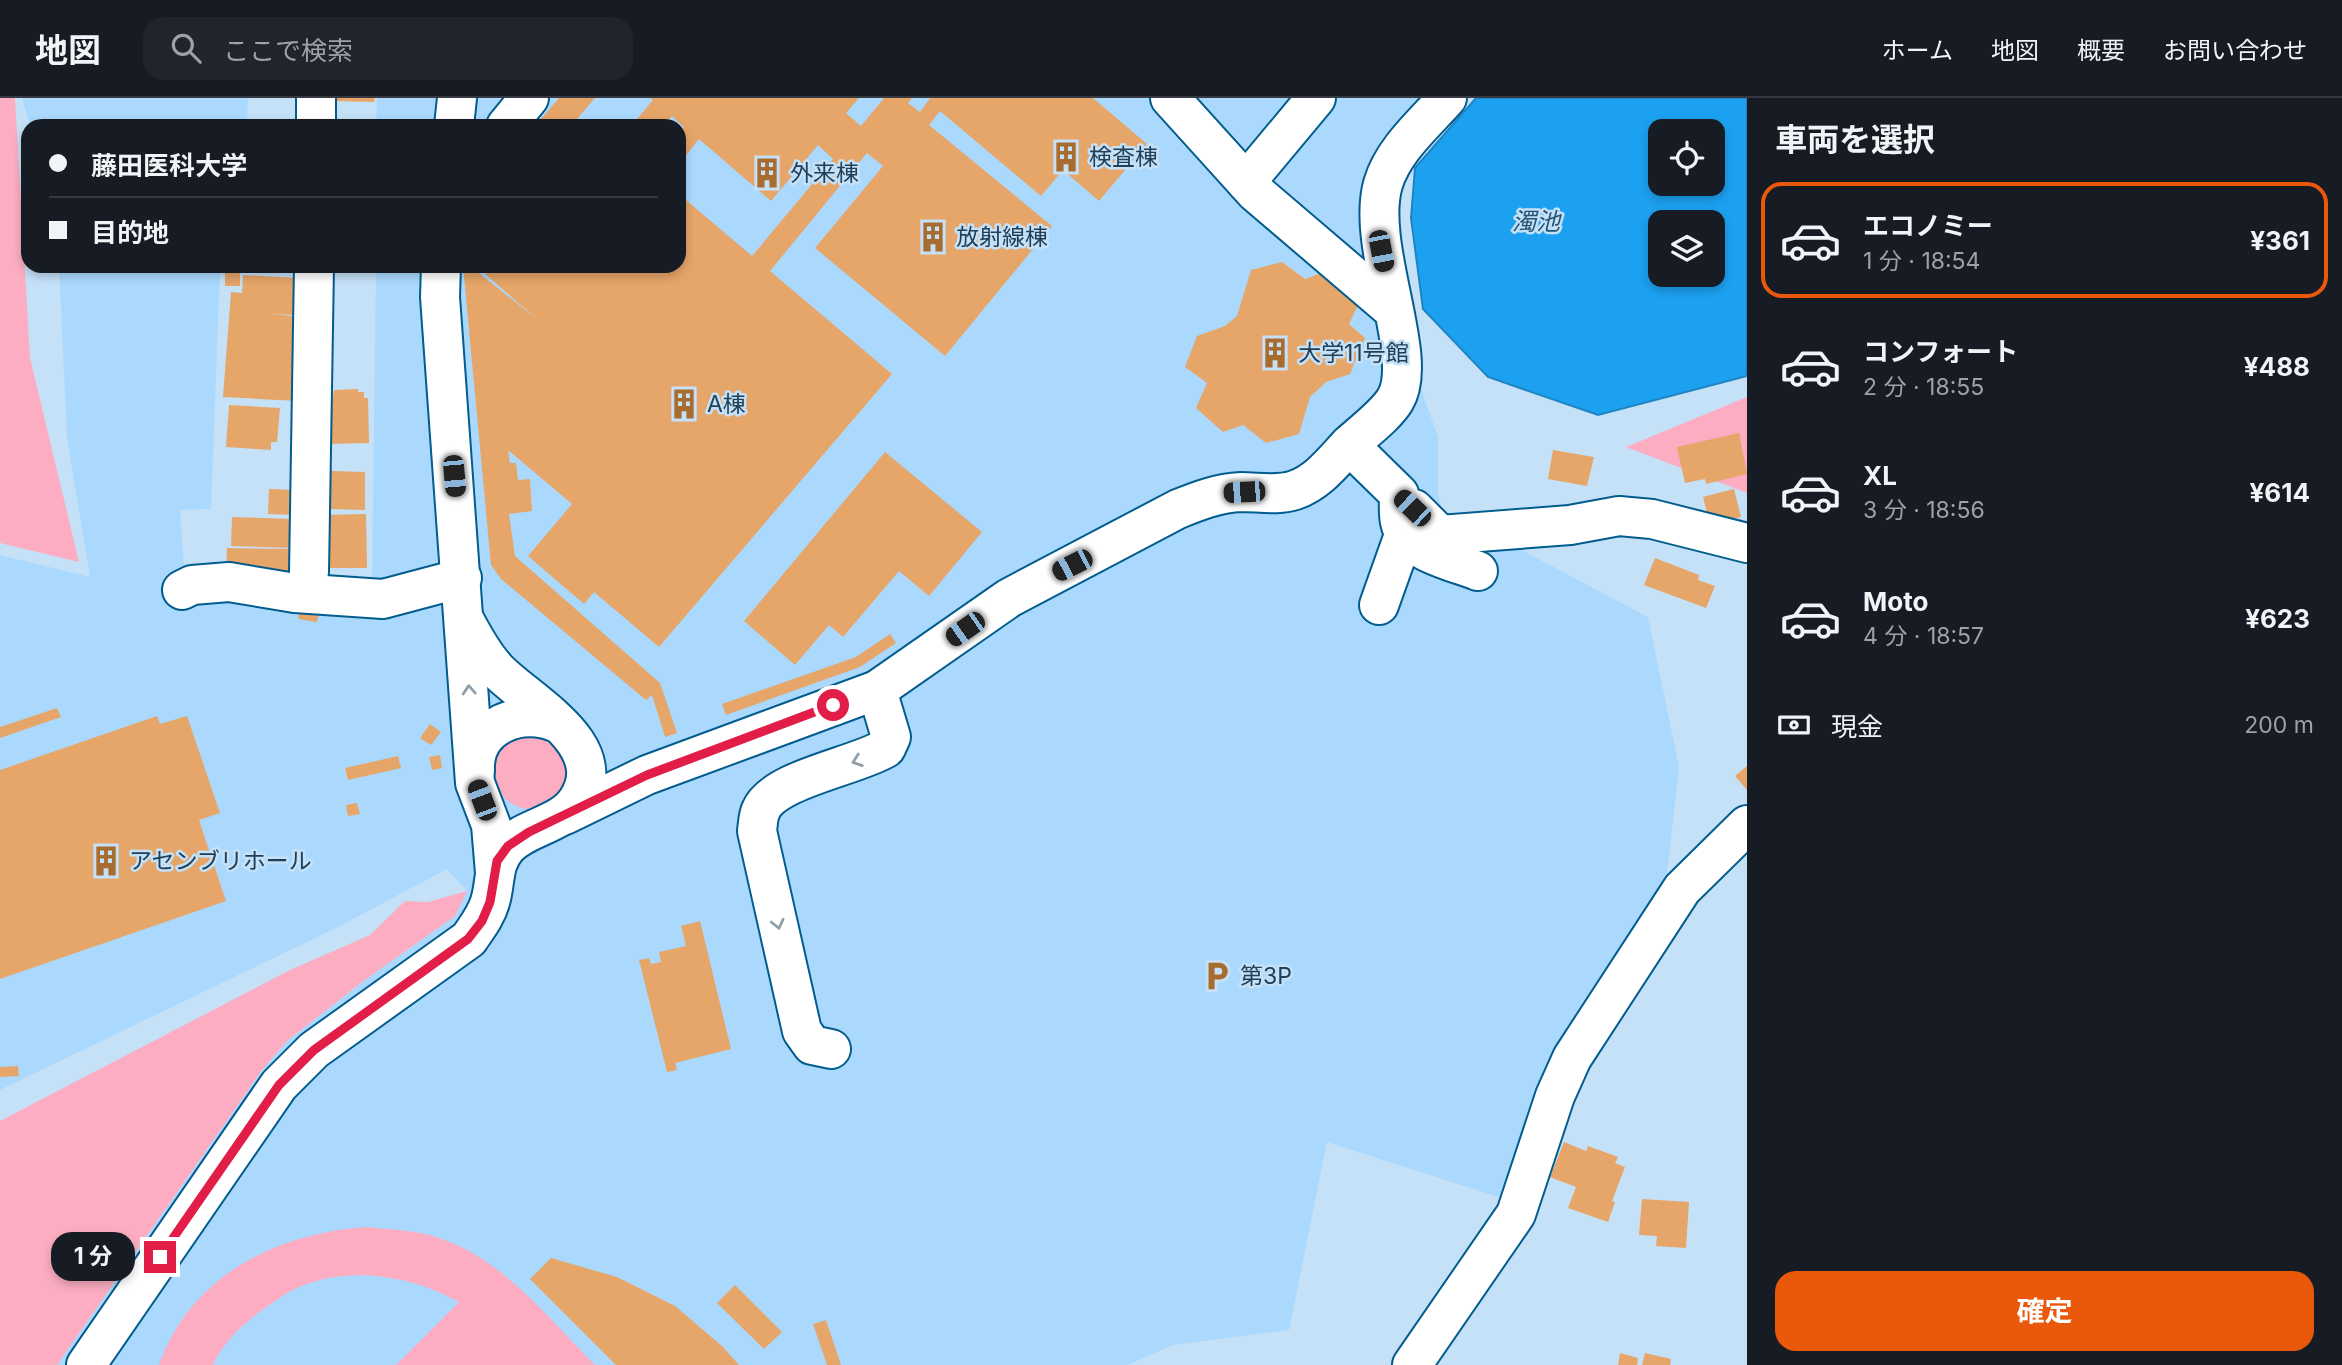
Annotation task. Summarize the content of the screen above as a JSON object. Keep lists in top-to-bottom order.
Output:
{
  "water": ["濁池"],
  "places": {
    "building": [
      "検査棟",
      "外来棟",
      "放射線棟",
      "大学11号館",
      "A棟",
      "アセンブリホール"
    ],
    "parking": ["第3P"]
  },
  "page": {
    "header": "地図",
    "search": "ここで検索",
    "nav": [
      "ホーム",
      "地図",
      "概要",
      "お問い合わせ"
    ],
    "heading": "車両を選択",
    "banner": ["藤田医科大学", "目的地"],
    "list": [
      {
        "name": "エコノミー",
        "note": "1 分 · 18:54",
        "value": "¥361"
      },
      {
        "name": "コンフォート",
        "note": "2 分 · 18:55",
        "value": "¥488"
      },
      {
        "name": "XL",
        "note": "3 分 · 18:56",
        "value": "¥614"
      },
      {
        "name": "Moto",
        "note": "4 分 · 18:57",
        "value": "¥623"
      }
    ],
    "pay": ["現金", "200 m"],
    "bubble": "1 分",
    "buttons": "確定"
  }
}
